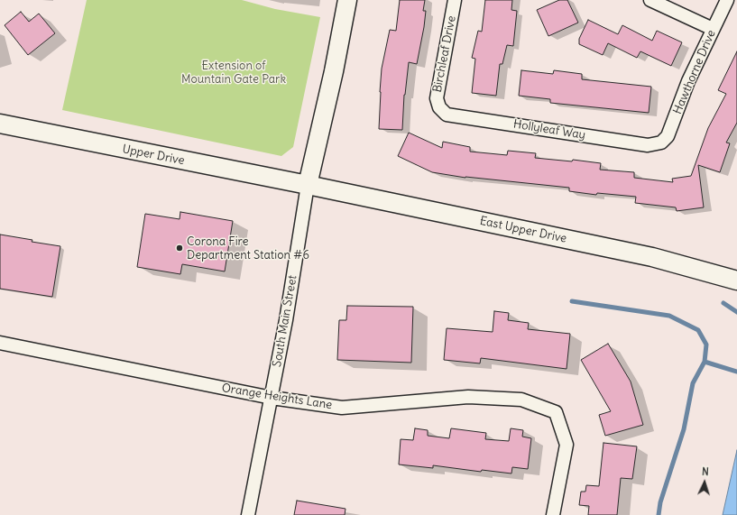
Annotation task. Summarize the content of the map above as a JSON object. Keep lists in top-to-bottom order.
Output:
{
  "streets": {
    "main road": ["Upper Drive", "East Upper Drive", "South Main Street"],
    "street": [
      "Birchleaf Drive",
      "Hawthorne Drive",
      "Hollyleaf Way",
      "Orange Heights Lane"
    ]
  },
  "crossings": [
    ["Birchleaf Drive", "Hollyleaf Way"],
    ["Hawthorne Drive", "Hollyleaf Way"],
    ["Upper Drive", "East Upper Drive"],
    ["Upper Drive", "South Main Street"],
    ["East Upper Drive", "South Main Street"],
    ["South Main Street", "Orange Heights Lane"]
  ],
  "parks": ["Extension of Mountain Gate Park"],
  "places": ["Corona Fire Department Station #6"],
  "north": "top"
}
